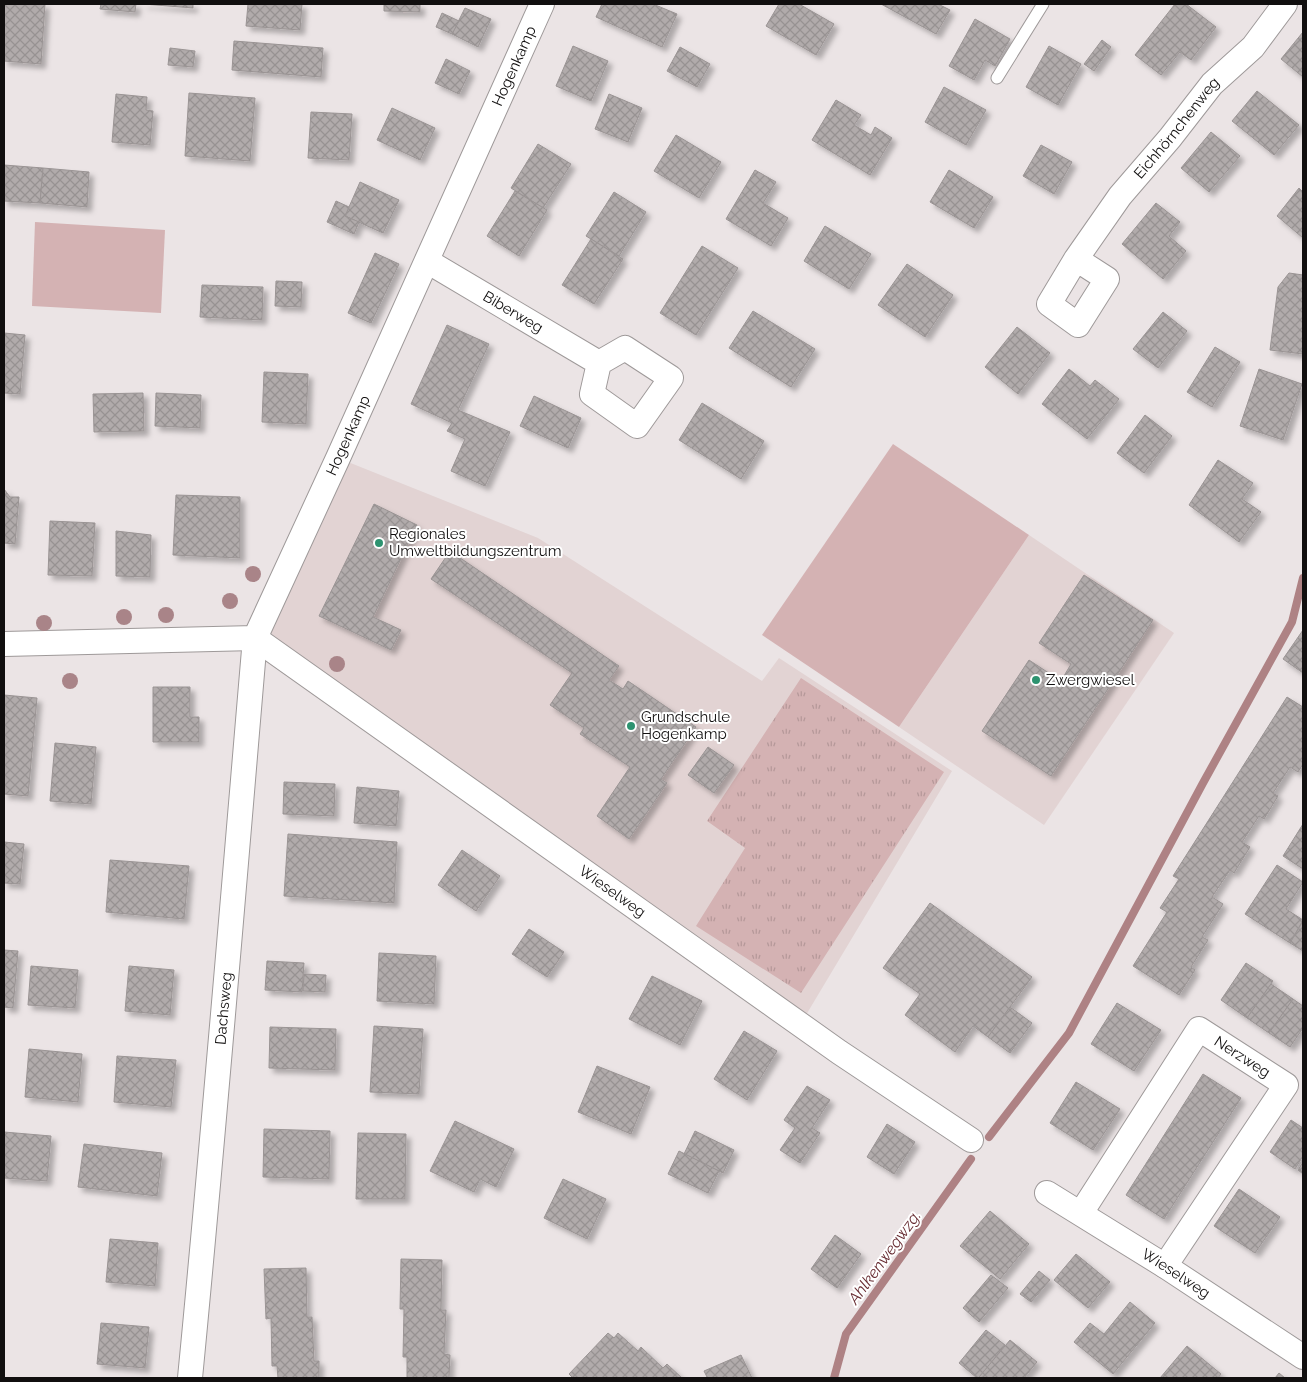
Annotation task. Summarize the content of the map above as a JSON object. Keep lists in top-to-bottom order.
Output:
{
  "streets": {
    "street": [
      "Hogenkamp",
      "Eichhörnchenweg",
      "Biberweg",
      "Wieselweg",
      "Dachsweg",
      "Nerzweg"
    ]
  },
  "crossings": [
    ["Hogenkamp", "Biberweg"],
    ["Hogenkamp", "Wieselweg"],
    ["Hogenkamp", "Dachsweg"],
    ["Wieselweg", "Dachsweg"],
    ["Wieselweg", "Nerzweg"]
  ],
  "water": ["Ahlkenwegwzg."],
  "places": ["Regionales Umweltbildungszentrum", "Zwergwiesel", "Grundschule Hogenkamp"]
}
